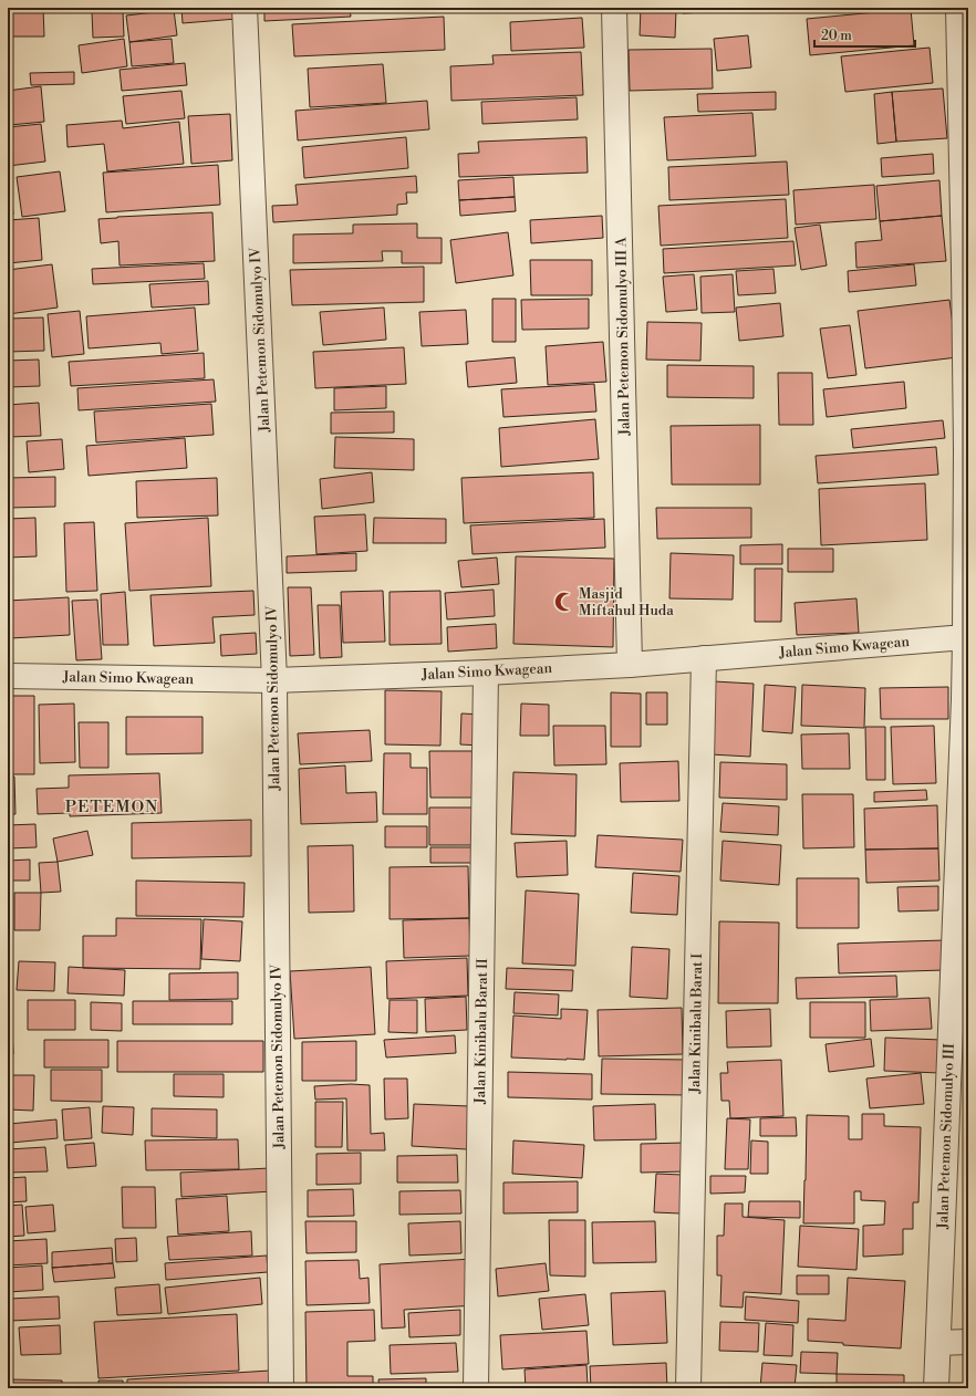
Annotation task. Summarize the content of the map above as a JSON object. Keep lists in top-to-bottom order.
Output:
{
  "streets": {
    "street": [
      "Jalan Petemon Sidomulyo III A",
      "Jalan Petemon Sidomulyo IV",
      "Jalan Simo Kwagean",
      "Jalan Kinibalu Barat I",
      "Jalan Kinibalu Barat II",
      "Jalan Petemon Sidomulyo III"
    ]
  },
  "crossings": [
    ["Jalan Petemon Sidomulyo III A", "Jalan Simo Kwagean"],
    ["Jalan Petemon Sidomulyo IV", "Jalan Simo Kwagean"],
    ["Jalan Simo Kwagean", "Jalan Kinibalu Barat I"],
    ["Jalan Simo Kwagean", "Jalan Kinibalu Barat II"],
    ["Jalan Simo Kwagean", "Jalan Petemon Sidomulyo III"]
  ],
  "districts": ["PETEMON"],
  "places": {
    "mosque": ["Masjid Miftahul Huda"]
  },
  "scale_bar": "20 m"
}
